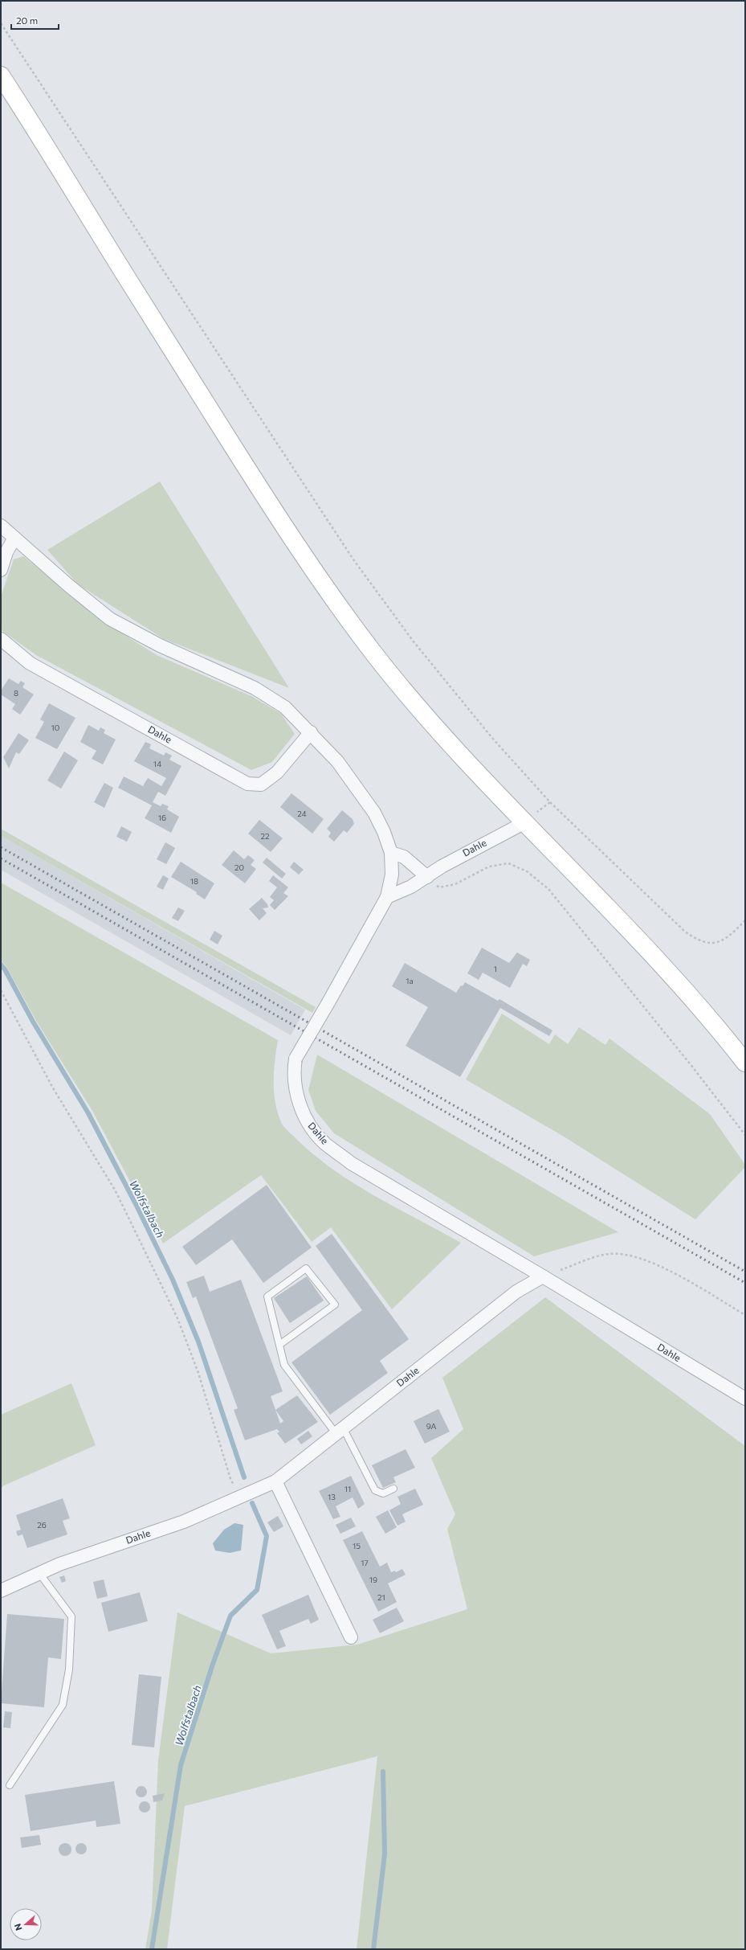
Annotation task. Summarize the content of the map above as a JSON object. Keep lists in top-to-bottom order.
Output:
{
  "streets": {
    "street": ["Dahle"]
  },
  "water": ["Wolfstalbach"],
  "house_numbers": [
    "8",
    "10",
    "14",
    "24",
    "16",
    "22",
    "20",
    "18",
    "1",
    "1a",
    "9A",
    "11",
    "13",
    "26",
    "15",
    "17",
    "19",
    "21"
  ],
  "scale_bar": "20 m",
  "north": "left"
}
